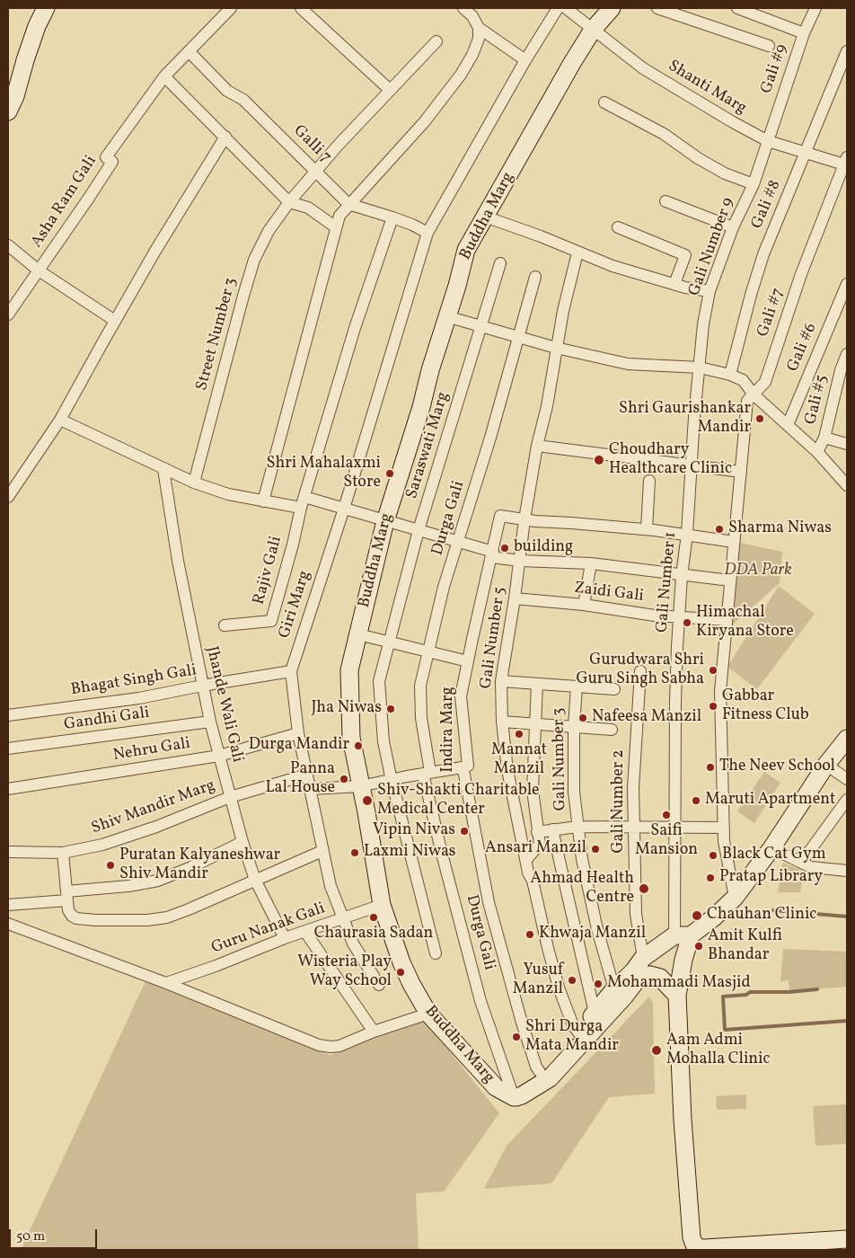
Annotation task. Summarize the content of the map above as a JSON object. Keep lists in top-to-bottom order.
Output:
{
  "streets": {
    "street": [
      "Gali #9",
      "Shanti Marg",
      "Galli 7",
      "Asha Ram Gali",
      "Gali #8",
      "Buddha Marg",
      "Gali Number 9",
      "Gali #7",
      "Street Number 3",
      "Gali #6",
      "Gali #5",
      "Saraswati Marg",
      "Durga Gali",
      "Rajiv Gali",
      "Gali Number 1",
      "Zaidi Gali",
      "Giri Marg",
      "Gali Number 5",
      "Bhagat Singh Gali",
      "Jhande Wali Gali",
      "Gandhi Gali",
      "Indira Marg",
      "Nehru Gali",
      "Gali Number 3",
      "Gali Number 2",
      "Shiv Mandir Marg",
      "Guru Nanak Gali"
    ]
  },
  "crossings": [
    ["Gali #9", "Shanti Marg"],
    ["Gali #9", "Gali Number 9"],
    ["Shanti Marg", "Gali #8"],
    ["Shanti Marg", "Buddha Marg"],
    ["Shanti Marg", "Gali Number 9"],
    ["Shanti Marg", "Gali #7"],
    ["Galli 7", "Asha Ram Gali"],
    ["Galli 7", "Street Number 3"],
    ["Galli 7", "Giri Marg"],
    ["Buddha Marg", "Durga Gali"],
    ["Buddha Marg", "Guru Nanak Gali"],
    ["Gali Number 9", "Gali Number 1"],
    ["Gali Number 1", "Zaidi Gali"],
    ["Zaidi Gali", "Gali Number 5"],
    ["Giri Marg", "Bhagat Singh Gali"],
    ["Giri Marg", "Nehru Gali"],
    ["Giri Marg", "Shiv Mandir Marg"],
    ["Giri Marg", "Guru Nanak Gali"],
    ["Gali Number 5", "Indira Marg"],
    ["Bhagat Singh Gali", "Jhande Wali Gali"],
    ["Jhande Wali Gali", "Gandhi Gali"],
    ["Jhande Wali Gali", "Nehru Gali"],
    ["Jhande Wali Gali", "Shiv Mandir Marg"],
    ["Jhande Wali Gali", "Guru Nanak Gali"]
  ],
  "parks": ["DDA Park"],
  "places": [
    "Shri Gaurishankar Mandir",
    "Choudhary Healthcare Clinic",
    "Shri Mahalaxmi Store",
    "Sharma Niwas",
    "building",
    "Himachal Kiryana Store",
    "Gurudwara Shri Guru Singh Sabha",
    "Gabbar Fitness Club",
    "Jha Niwas",
    "Nafeesa Manzil",
    "Mannat Manzil",
    "Durga Mandir",
    "The Neev School",
    "Panna Lal House",
    "Shiv-Shakti Charitable Medical Center",
    "Maruti Apartment",
    "Saifi Mansion",
    "Vipin Nivas",
    "Ansari Manzil",
    "Laxmi Niwas",
    "Black Cat Gym",
    "Puratan Kalyaneshwar Shiv Mandir",
    "Pratap Library",
    "Ahmad Health Centre",
    "Chauhan Clinic",
    "Chaurasia Sadan",
    "Khwaja Manzil",
    "Amit Kulfi Bhandar",
    "Wisteria Play Way School",
    "Yusuf Manzil",
    "Mohammadi Masjid",
    "Shri Durga Mata Mandir",
    "Aam Admi Mohalla Clinic"
  ],
  "scale_bar": "50 m"
}
